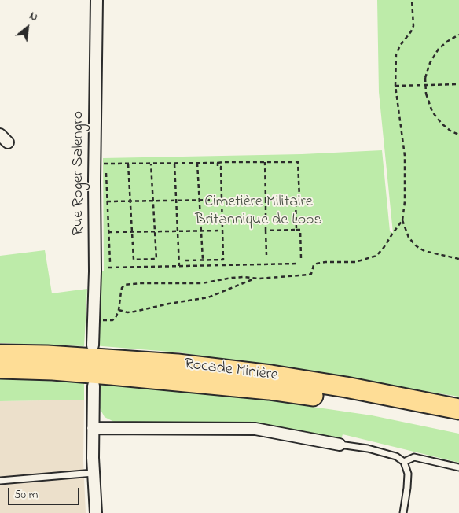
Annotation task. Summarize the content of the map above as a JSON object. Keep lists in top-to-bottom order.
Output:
{
  "streets": {
    "highway": ["Rocade Minière"],
    "street": ["Rue Roger Salengro"]
  },
  "parks": ["Cimetière Militaire Britannique de Loos"],
  "scale_bar": "50 m",
  "north": "top right"
}
